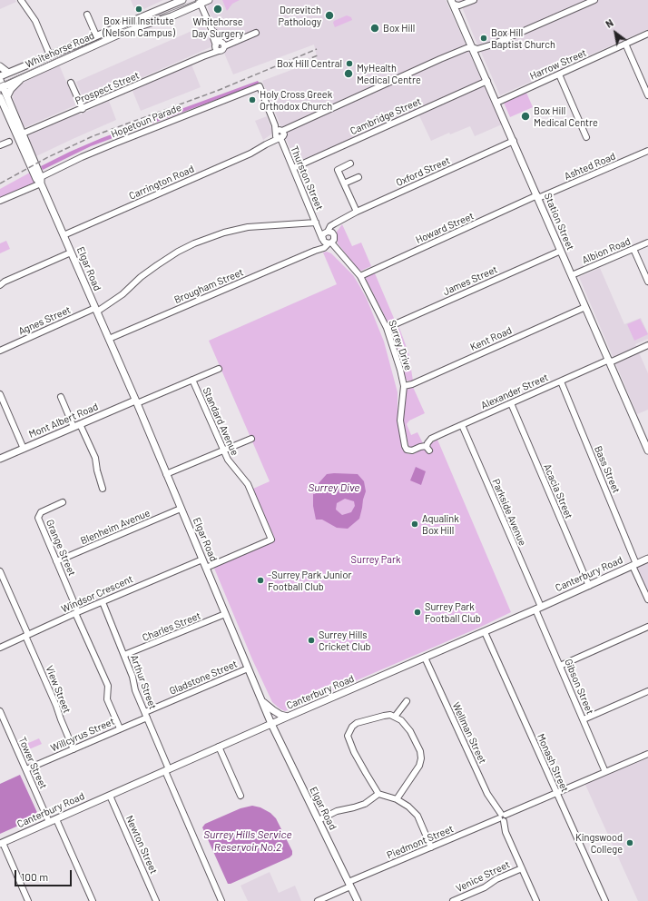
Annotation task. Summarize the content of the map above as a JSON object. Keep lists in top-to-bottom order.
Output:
{
  "streets": {
    "main road": [
      "Whitehorse Road",
      "Station Street",
      "Elgar Road",
      "Mont Albert Road",
      "Canterbury Road"
    ],
    "street": [
      "Harrow Street",
      "Prospect Street",
      "Cambridge Street",
      "Hopetoun Parade",
      "Ashted Road",
      "Oxford Street",
      "Thurston Street",
      "Carrington Road",
      "Howard Street",
      "Albion Road",
      "James Street",
      "Brougham Street",
      "Agnes Street",
      "Kent Road",
      "Surrey Drive",
      "Alexander Street",
      "Standard Avenue",
      "Bass Street",
      "Acacia Street",
      "Parkside Avenue",
      "Blenheim Avenue",
      "Grange Street",
      "Windsor Crescent",
      "Charles Street",
      "Gladstone Street",
      "Arthur Street",
      "Gibson Street",
      "View Street",
      "Wellman Street",
      "Willcyrus Street",
      "Tower Street",
      "Monash Street",
      "Piedmont Street",
      "Newton Street",
      "Venice Street"
    ]
  },
  "crossings": [
    ["Whitehorse Road", "Elgar Road"],
    ["Harrow Street", "Station Street"],
    ["Prospect Street", "Elgar Road"],
    ["Cambridge Street", "Thurston Street"],
    ["Cambridge Street", "Station Street"],
    ["Hopetoun Parade", "Thurston Street"],
    ["Hopetoun Parade", "Elgar Road"],
    ["Ashted Road", "Station Street"],
    ["Ashted Road", "Howard Street"],
    ["Oxford Street", "Thurston Street"],
    ["Oxford Street", "Station Street"],
    ["Oxford Street", "Brougham Street"],
    ["Oxford Street", "Surrey Drive"],
    ["Thurston Street", "Carrington Road"],
    ["Thurston Street", "Brougham Street"],
    ["Thurston Street", "Agnes Street"],
    ["Thurston Street", "Surrey Drive"],
    ["Carrington Road", "Station Street"],
    ["Carrington Road", "Elgar Road"],
    ["Station Street", "Howard Street"],
    ["Station Street", "Albion Road"],
    ["Station Street", "James Street"],
    ["Station Street", "Kent Road"],
    ["Station Street", "Alexander Street"],
    ["Howard Street", "Surrey Drive"],
    ["Elgar Road", "Brougham Street"],
    ["Elgar Road", "Agnes Street"],
    ["Elgar Road", "Mont Albert Road"],
    ["Elgar Road", "Standard Avenue"],
    ["Elgar Road", "Blenheim Avenue"],
    ["Elgar Road", "Canterbury Road"],
    ["Elgar Road", "Windsor Crescent"],
    ["Elgar Road", "Charles Street"],
    ["Elgar Road", "Gladstone Street"],
    ["Elgar Road", "Piedmont Street"],
    ["James Street", "Surrey Drive"],
    ["Brougham Street", "Surrey Drive"],
    ["Kent Road", "Surrey Drive"],
    ["Surrey Drive", "Alexander Street"],
    ["Alexander Street", "Bass Street"],
    ["Alexander Street", "Acacia Street"],
    ["Alexander Street", "Parkside Avenue"],
    ["Mont Albert Road", "Standard Avenue"],
    ["Bass Street", "Canterbury Road"],
    ["Acacia Street", "Canterbury Road"],
    ["Parkside Avenue", "Canterbury Road"],
    ["Parkside Avenue", "Gibson Street"],
    ["Blenheim Avenue", "Grange Street"],
    ["Grange Street", "Windsor Crescent"],
    ["Grange Street", "Willcyrus Street"],
    ["Canterbury Road", "Arthur Street"],
    ["Canterbury Road", "Gibson Street"],
    ["Canterbury Road", "Wellman Street"],
    ["Canterbury Road", "Tower Street"],
    ["Canterbury Road", "Monash Street"],
    ["Canterbury Road", "Newton Street"],
    ["Windsor Crescent", "Arthur Street"],
    ["Windsor Crescent", "View Street"],
    ["Charles Street", "Arthur Street"],
    ["Gladstone Street", "Arthur Street"],
    ["Gladstone Street", "Willcyrus Street"],
    ["Arthur Street", "Willcyrus Street"],
    ["Gibson Street", "Piedmont Street"],
    ["View Street", "Willcyrus Street"],
    ["Wellman Street", "Piedmont Street"],
    ["Wellman Street", "Venice Street"],
    ["Willcyrus Street", "Tower Street"],
    ["Monash Street", "Piedmont Street"]
  ],
  "water": ["Surrey Dive", "Surrey Hills Service Reservoir No.2"],
  "parks": ["Surrey Park"],
  "places": [
    "Box Hill Institute (Nelson Campus)",
    "Whitehorse Day Surgery",
    "Dorevitch Pathology",
    "Box Hill",
    "Box Hill Baptist Church",
    "Box Hill Central",
    "MyHealth Medical Centre",
    "Holy Cross Greek Orthodox Church",
    "Box Hill Medical Centre",
    "Aqualink Box Hill",
    "-Surrey Park Junior Football Club",
    "Surrey Park Football Club",
    "Surrey Hills Cricket Club",
    "Kingswood College"
  ],
  "scale_bar": "100 m",
  "north": "top left"
}
